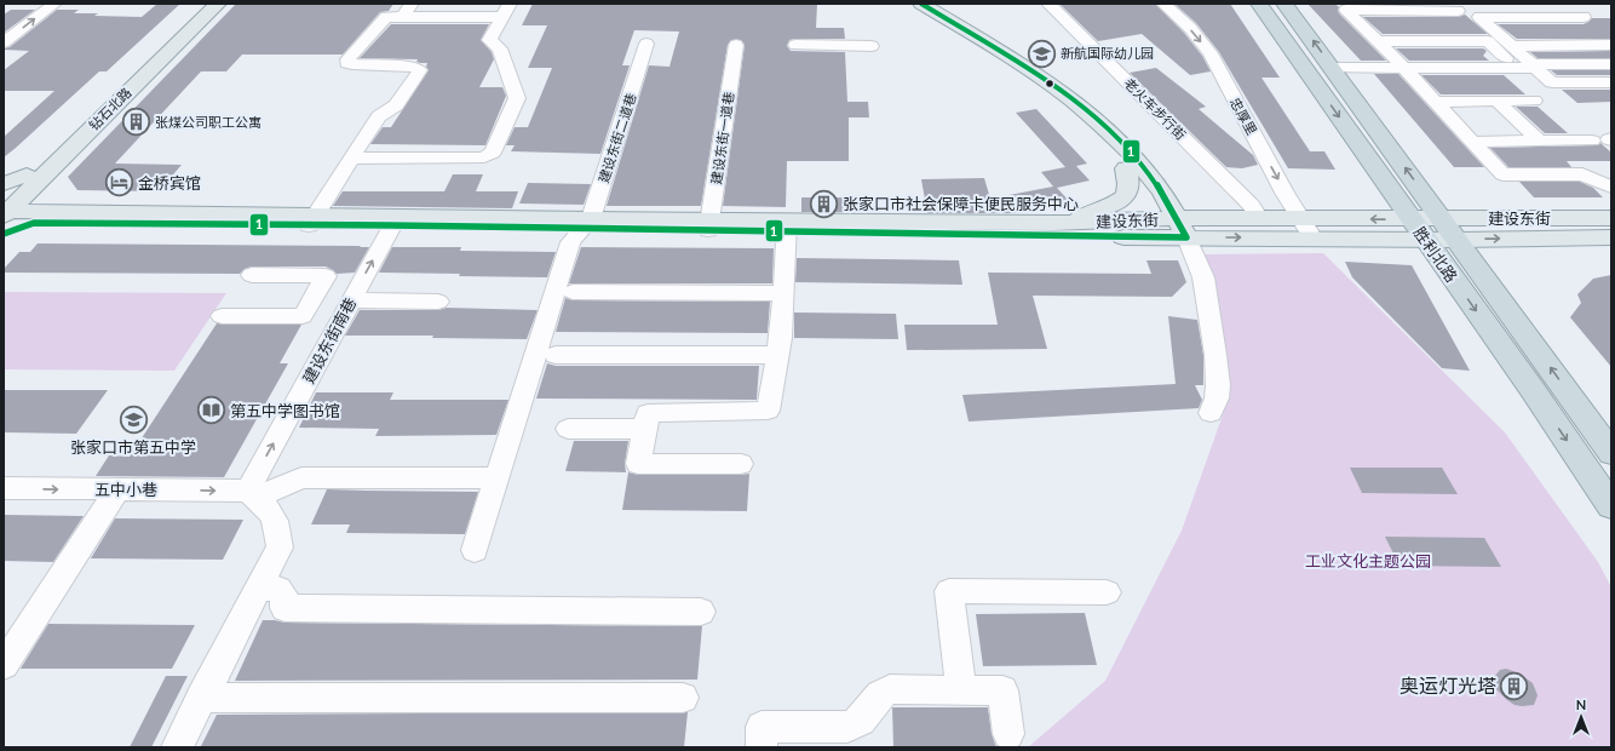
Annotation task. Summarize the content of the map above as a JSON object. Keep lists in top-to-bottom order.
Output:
{
  "streets": {
    "highway": ["胜利北路"],
    "main road": ["钻石北路", "建设东街"],
    "street": [
      "老火车步行街",
      "忠厚里",
      "建设东街二道巷",
      "建设东街一道巷",
      "建设东街南巷",
      "五中小巷"
    ]
  },
  "crossings": [
    ["钻石北路", "建设东街"],
    ["老火车步行街", "建设东街"],
    ["忠厚里", "建设东街"],
    ["建设东街二道巷", "建设东街"],
    ["建设东街一道巷", "建设东街"],
    ["建设东街", "胜利北路"],
    ["建设东街", "建设东街南巷"],
    ["建设东街南巷", "五中小巷"]
  ],
  "one_way": ["建设东街南巷", "五中小巷"],
  "parks": ["工业文化主题公园"],
  "places": {
    "school or university": ["新航国际幼儿园", "张家口市第五中学"],
    "building": ["张煤公司职工公寓", "张家口市社会保障卡便民服务中心", "奥运灯光塔"],
    "hotel": ["金桥宾馆"],
    "library": ["第五中学图书馆"]
  },
  "lines": ["transit line 1"],
  "north": "top"
}
